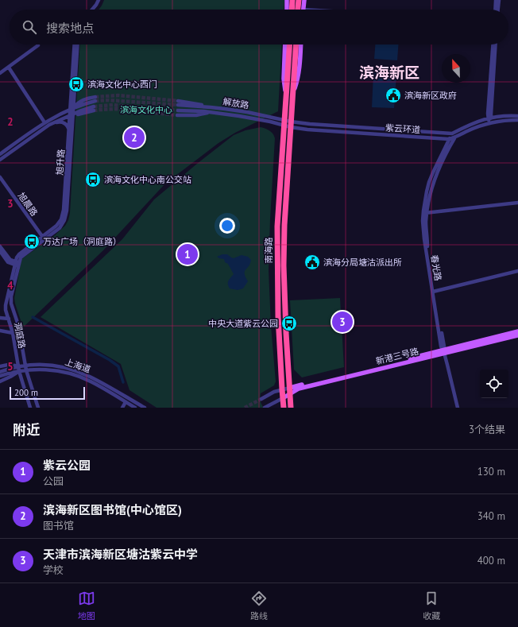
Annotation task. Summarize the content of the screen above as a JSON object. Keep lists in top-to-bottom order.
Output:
{
  "streets": {
    "highway": ["南海路"],
    "main road": ["新港三号路"],
    "street": [
      "解放路",
      "紫云环道",
      "旭升路",
      "旭晨路",
      "春光路",
      "洞庭路",
      "上海道"
    ]
  },
  "crossings": [
    ["解放路", "紫云环道"],
    ["解放路", "南海路"],
    ["紫云环道", "南海路"],
    ["紫云环道", "春光路"],
    ["旭升路", "旭晨路"],
    ["旭升路", "洞庭路"],
    ["南海路", "新港三号路"],
    ["春光路", "新港三号路"],
    ["洞庭路", "上海道"]
  ],
  "districts": ["滨海新区"],
  "parks": ["滨海文化中心"],
  "places": {
    "bus stop": [
      "滨海文化中心西门",
      "滨海文化中心南公交站",
      "万达广场（洞庭路）",
      "中央大道紫云公园"
    ],
    "public building": ["滨海新区政府", "滨海分局塘沽派出所"]
  },
  "scale_bar": "200 m",
  "north": "top",
  "page": {
    "search": "搜索地点",
    "pins": ["2", "1", "3"],
    "scale": "200 m",
    "heading": ["附近", "3个结果"],
    "list": [
      {
        "mark": "1",
        "name": "紫云公园",
        "note": "公园",
        "value": "130 m"
      },
      {
        "mark": "2",
        "name": "滨海新区图书馆(中心馆区)",
        "note": "图书馆",
        "value": "340 m"
      },
      {
        "mark": "3",
        "name": "天津市滨海新区塘沽紫云中学",
        "note": "学校",
        "value": "400 m"
      }
    ],
    "nav": ["地图", "路线", "收藏"]
  },
  "grid": {
    "rows": [
      "2",
      "3",
      "4",
      "5"
    ]
  }
}
